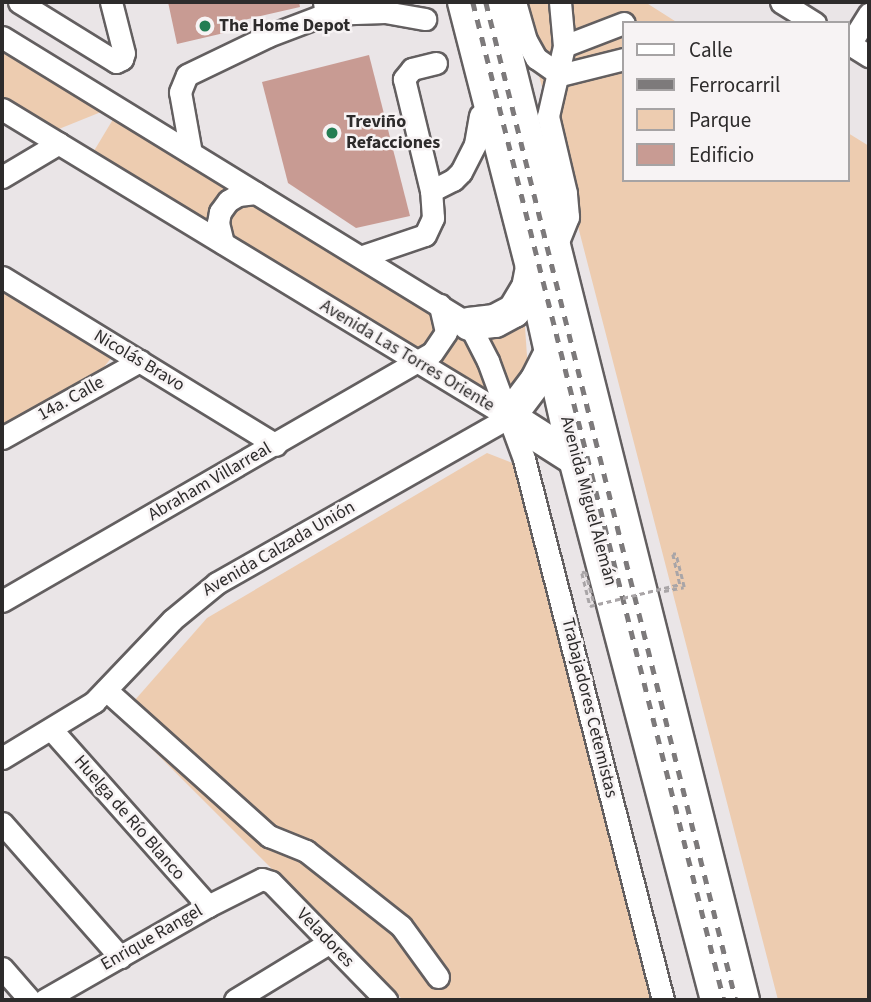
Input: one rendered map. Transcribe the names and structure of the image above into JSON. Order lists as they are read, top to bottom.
{
  "streets": {
    "highway": ["Avenida Miguel Alemán"],
    "street": [
      "Avenida Las Torres Oriente",
      "Nicolás Bravo",
      "14a. Calle",
      "Abraham Villarreal",
      "Avenida Calzada Unión",
      "Trabajadores Cetemistas",
      "Huelga de Río Blanco",
      "Enrique Rangel",
      "Veladores"
    ]
  },
  "crossings": [
    ["Avenida Las Torres Oriente", "Abraham Villarreal"],
    ["Avenida Las Torres Oriente", "Avenida Calzada Unión"],
    ["Avenida Las Torres Oriente", "Trabajadores Cetemistas"],
    ["Nicolás Bravo", "14a. Calle"],
    ["Nicolás Bravo", "Abraham Villarreal"],
    ["Avenida Calzada Unión", "Trabajadores Cetemistas"],
    ["Avenida Calzada Unión", "Huelga de Río Blanco"],
    ["Huelga de Río Blanco", "Enrique Rangel"],
    ["Enrique Rangel", "Veladores"]
  ],
  "places": ["The Home Depot", "Treviño Refacciones"],
  "legend": [
    "Calle",
    "Ferrocarril",
    "Parque",
    "Edificio"
  ]
}
